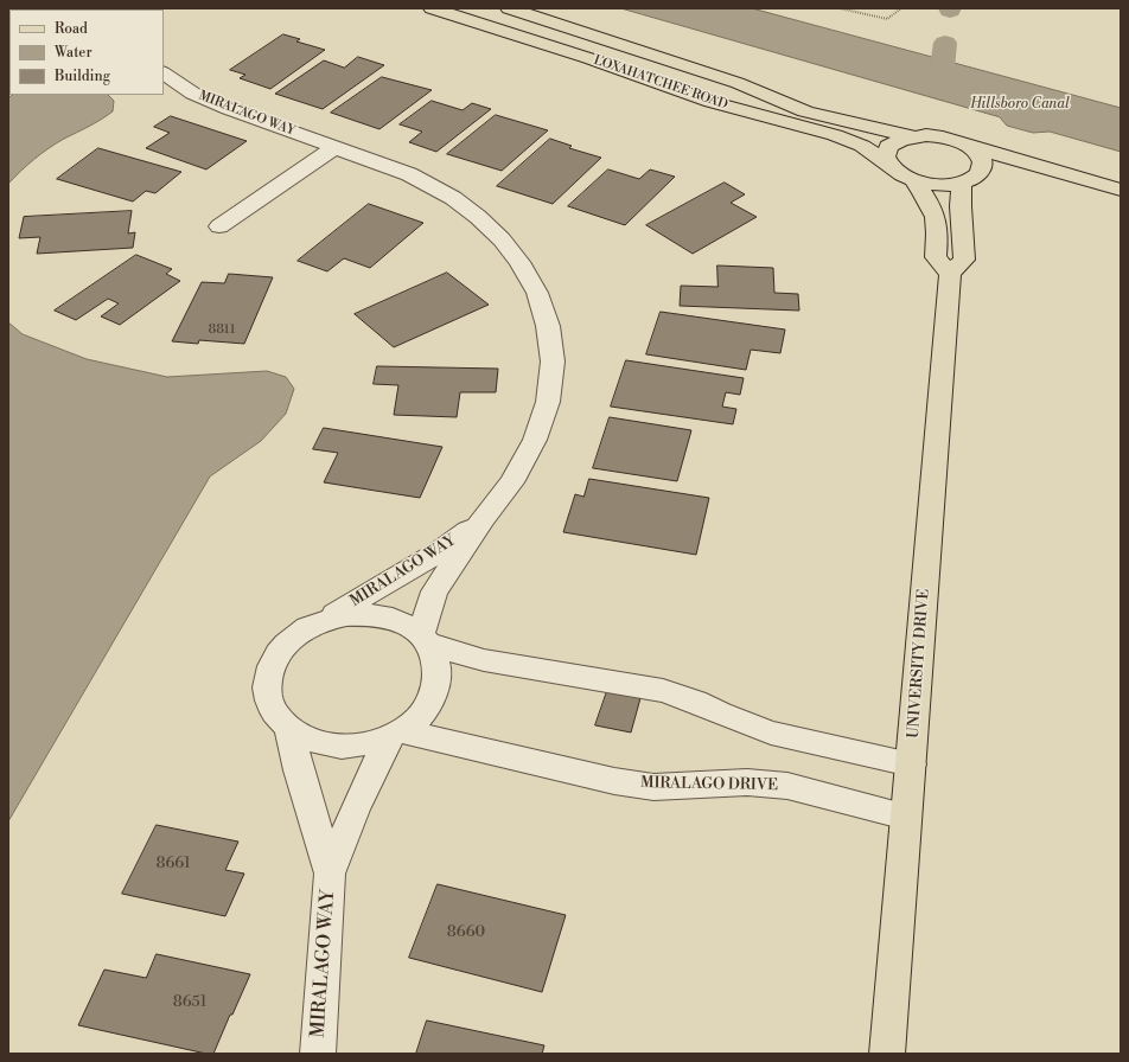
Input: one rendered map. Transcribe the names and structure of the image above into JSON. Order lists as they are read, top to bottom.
{
  "streets": {
    "main road": ["LOXAHATCHEE ROAD", "UNIVERSITY DRIVE"],
    "street": ["MIRALAGO WAY", "MIRALAGO DRIVE"]
  },
  "crossings": [
    ["MIRALAGO WAY", "MIRALAGO DRIVE"],
    ["UNIVERSITY DRIVE", "MIRALAGO DRIVE"]
  ],
  "water": ["Hillsboro Canal"],
  "house_numbers": [
    "8811",
    "8661",
    "8660",
    "8651"
  ],
  "legend": ["Road", "Water", "Building"]
}
